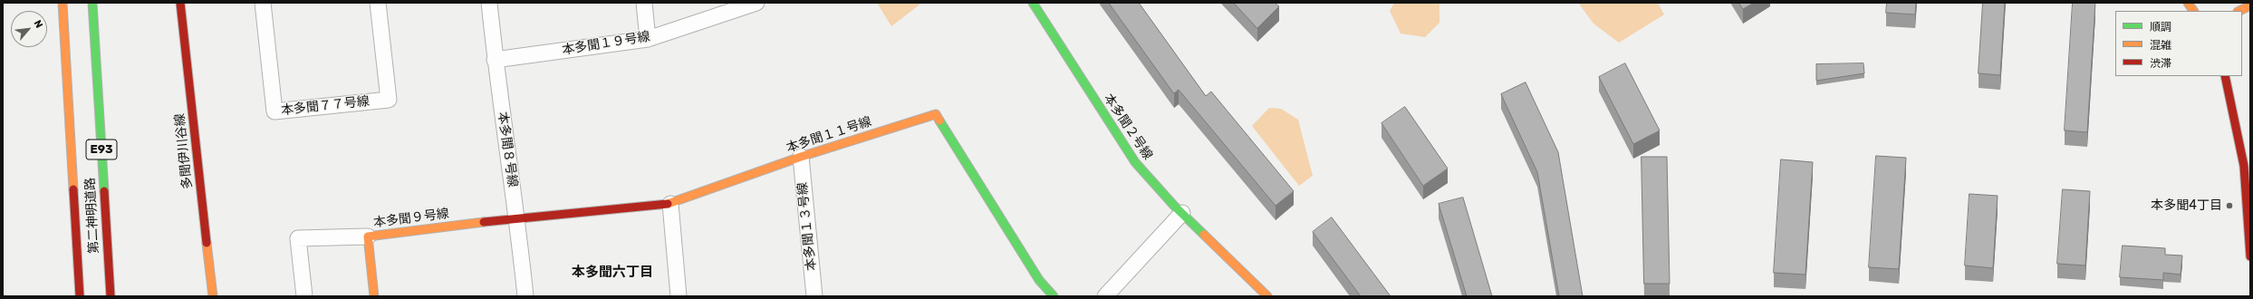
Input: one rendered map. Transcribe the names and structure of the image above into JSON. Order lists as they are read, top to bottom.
{
  "streets": {
    "main road": [
      "本多聞２号線",
      "本多聞１１号線",
      "E93",
      "多聞伊川谷線",
      "第二神明道路",
      "本多聞９号線"
    ],
    "street": [
      "本多聞１９号線",
      "本多聞７７号線",
      "本多聞８号線",
      "本多聞１３号線"
    ]
  },
  "crossings": [
    ["本多聞１９号線", "本多聞８号線"],
    ["本多聞１１号線", "本多聞８号線"],
    ["本多聞１１号線", "本多聞９号線"],
    ["本多聞１１号線", "本多聞１３号線"],
    ["本多聞８号線", "本多聞９号線"]
  ],
  "districts": ["本多聞六丁目"],
  "places": ["本多聞4丁目"],
  "legend": ["順調", "混雑", "渋滞"],
  "north": "top right"
}
